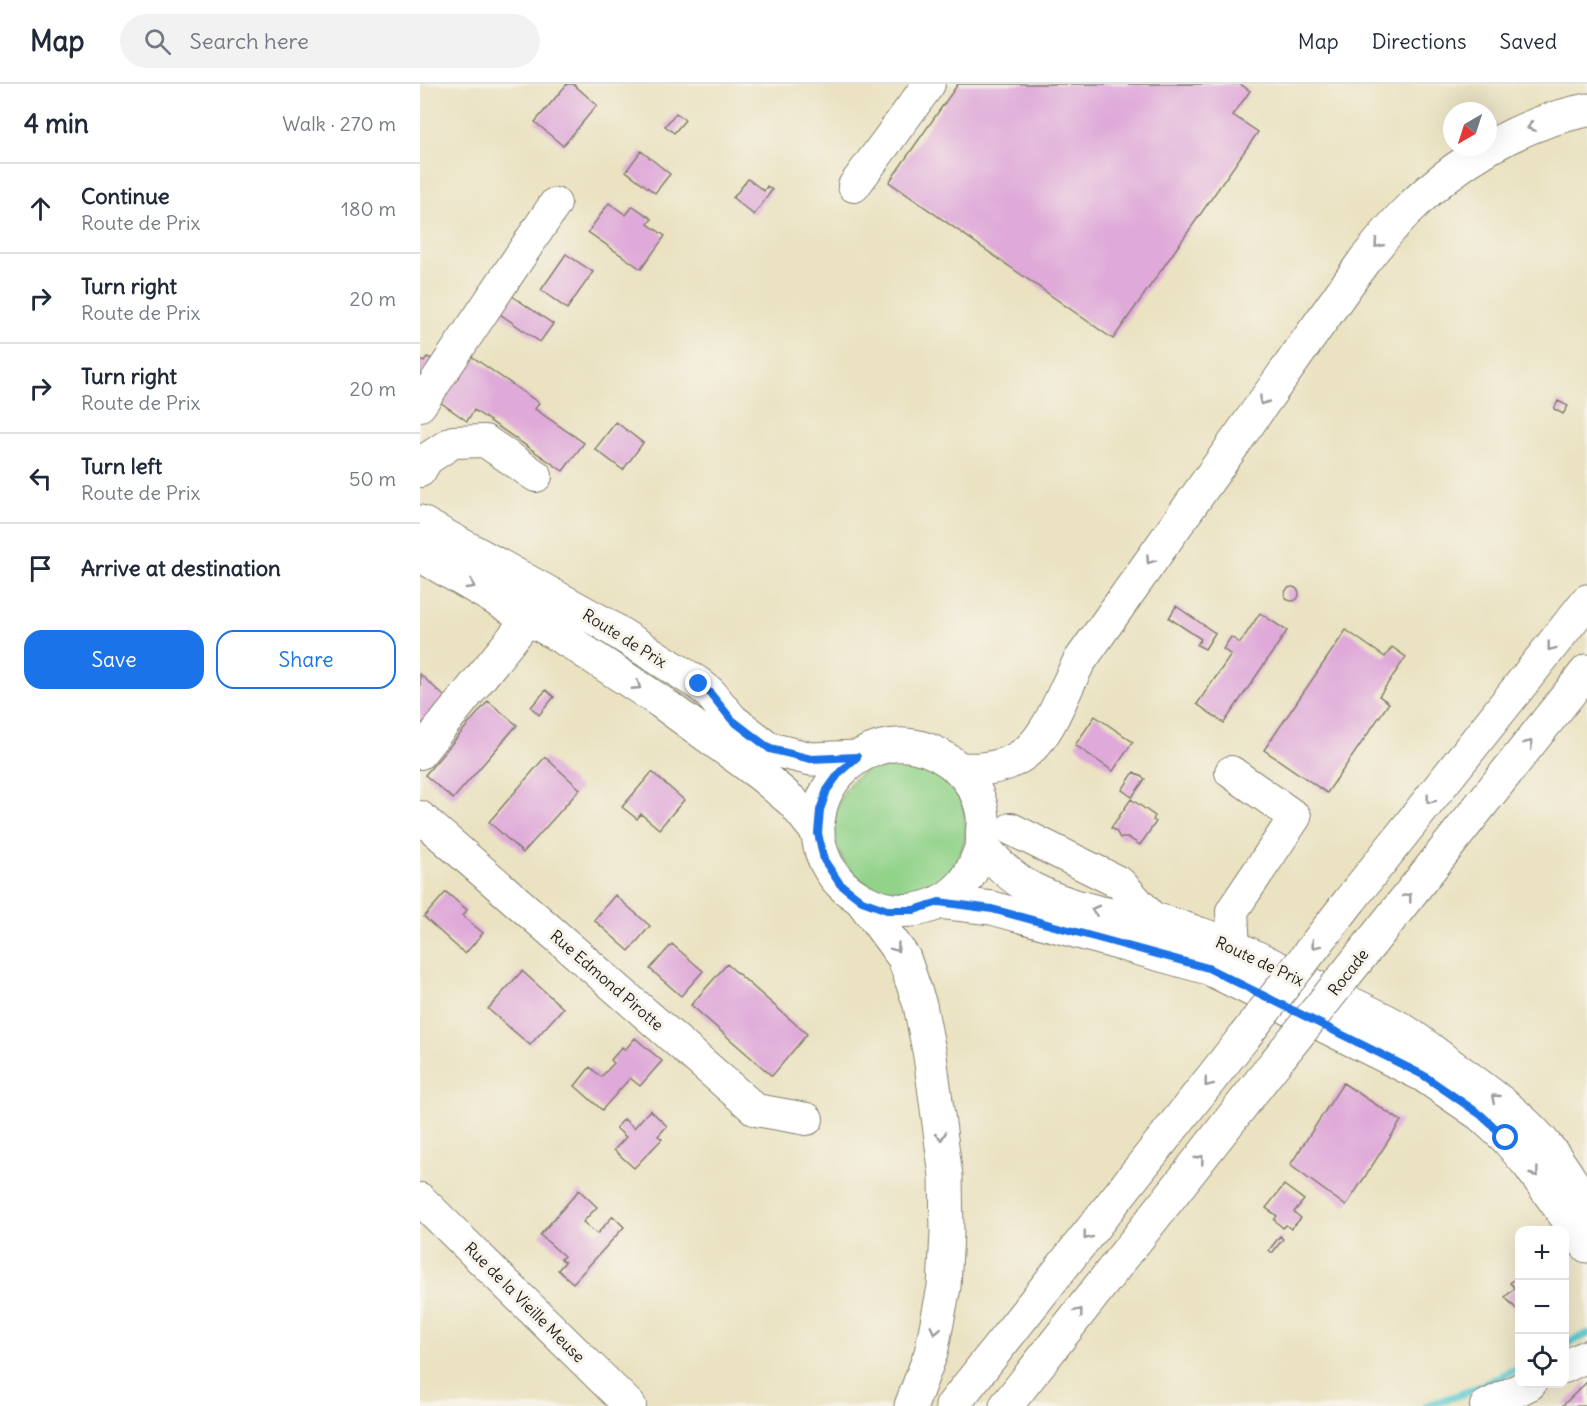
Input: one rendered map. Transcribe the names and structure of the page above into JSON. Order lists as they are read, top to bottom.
{
  "streets": {
    "main road": ["Route de Prix", "Rocade"],
    "street": ["Rue Edmond Pirotte", "Rue de la Vieille Meuse"]
  },
  "north": "bottom left",
  "page": {
    "header": "Map",
    "search": "Search here",
    "nav": ["Map", "Directions", "Saved"],
    "heading": ["4 min", "Walk · 270 m"],
    "list": [
      ["Continue", "Route de Prix", "180 m"],
      ["Turn right", "Route de Prix", "20 m"],
      ["Turn right", "Route de Prix", "20 m"],
      ["Turn left", "Route de Prix", "50 m"],
      "Arrive at destination"
    ],
    "buttons": ["Save", "Share"],
    "map_buttons": ["+", "−"]
  }
}
